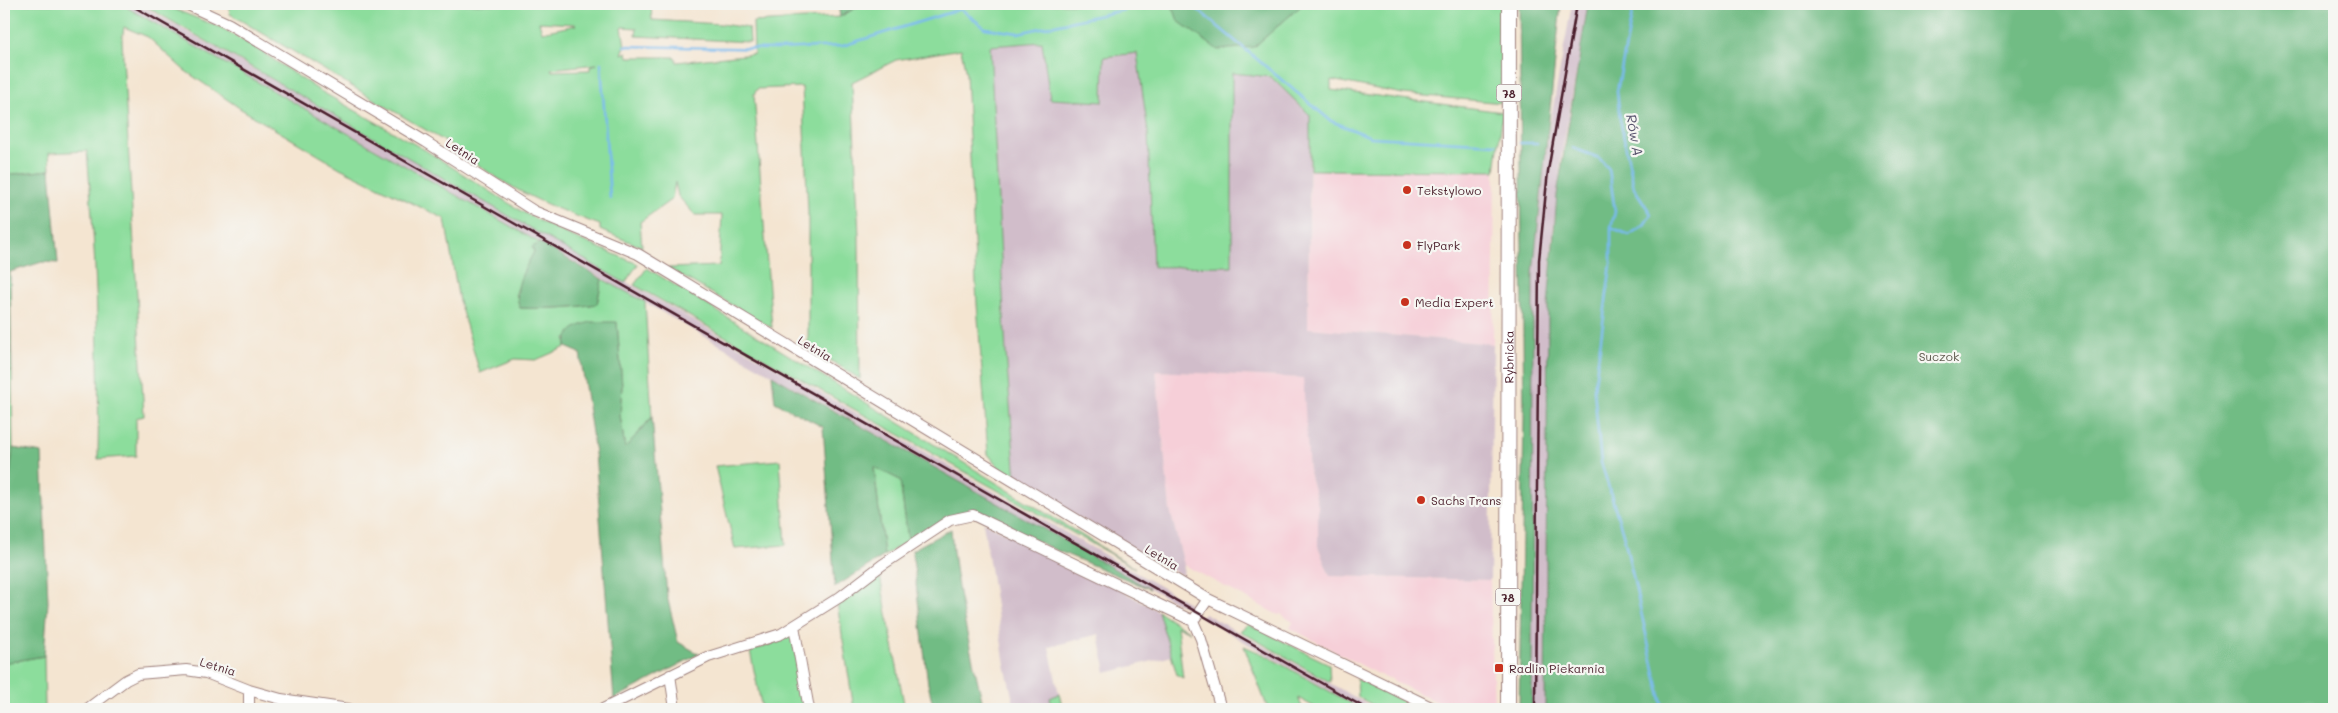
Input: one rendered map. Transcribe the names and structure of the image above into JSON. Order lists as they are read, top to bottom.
{
  "streets": {
    "main road": ["78", "Rybnicka"],
    "street": ["Letnia"]
  },
  "water": ["Rów A"],
  "parks": ["Suczok"],
  "places": {
    "other": [
      "Tekstylowo",
      "FlyPark",
      "Media Expert",
      "Sachs Trans"
    ],
    "transit": ["Radlin Piekarnia"]
  }
}
